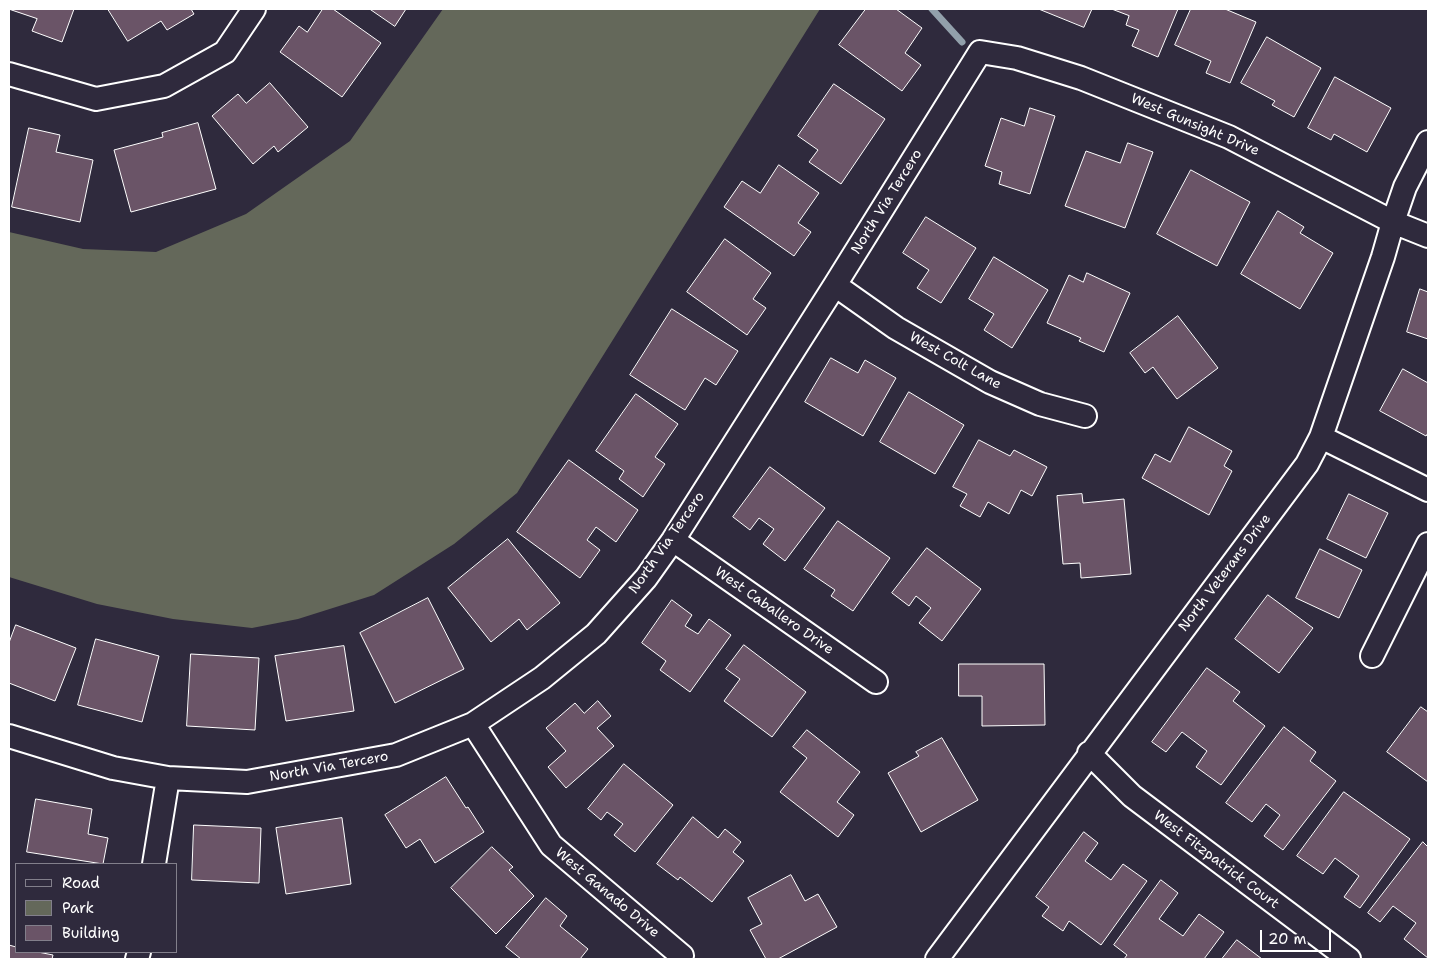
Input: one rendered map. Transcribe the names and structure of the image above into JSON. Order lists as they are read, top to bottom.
{
  "streets": {
    "street": [
      "West Gunsight Drive",
      "North Via Tercero",
      "West Colt Lane",
      "North Veterans Drive",
      "West Caballero Drive",
      "West Fitzpatrick Court",
      "West Ganado Drive"
    ]
  },
  "crossings": [
    ["West Gunsight Drive", "North Via Tercero"],
    ["West Gunsight Drive", "North Veterans Drive"],
    ["North Via Tercero", "West Colt Lane"],
    ["North Via Tercero", "West Caballero Drive"],
    ["North Via Tercero", "West Ganado Drive"],
    ["North Veterans Drive", "West Fitzpatrick Court"]
  ],
  "legend": ["Road", "Park", "Building"],
  "scale_bar": "20 m"
}
